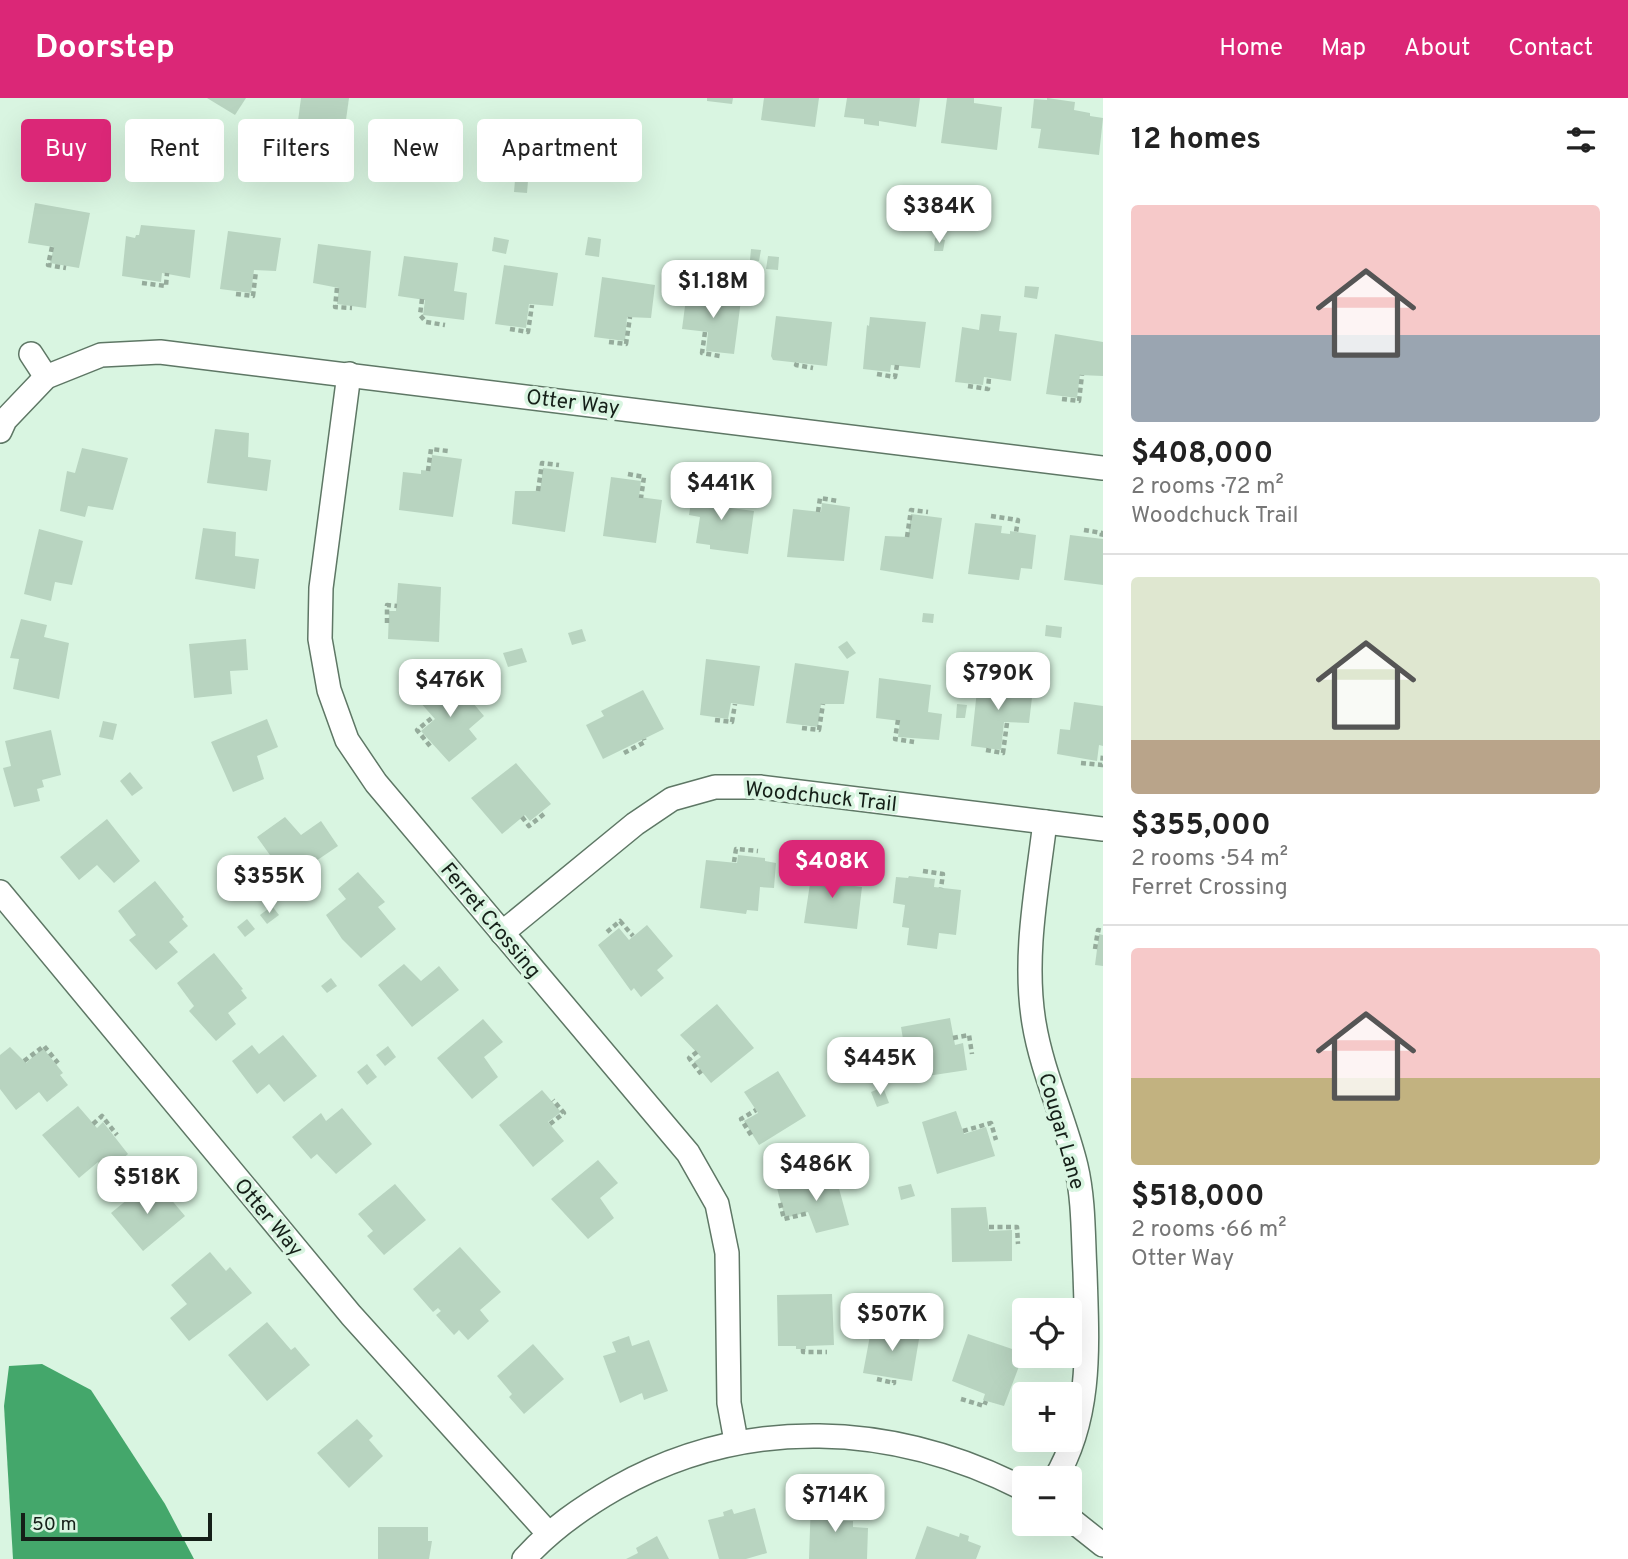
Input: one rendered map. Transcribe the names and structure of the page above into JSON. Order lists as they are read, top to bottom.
{
  "streets": {
    "street": [
      "Otter Way",
      "Woodchuck Trail",
      "Ferret Crossing",
      "Cougar Lane"
    ]
  },
  "crossings": [
    ["Otter Way", "Ferret Crossing"],
    ["Woodchuck Trail", "Ferret Crossing"],
    ["Woodchuck Trail", "Cougar Lane"]
  ],
  "scale_bar": "50 m",
  "page": {
    "header": "Doorstep",
    "nav": [
      "Home",
      "Map",
      "About",
      "Contact"
    ],
    "heading": "12 homes",
    "chip": [
      "Buy",
      "Rent",
      "Filters",
      "New",
      "Apartment"
    ],
    "list": [
      {
        "name": "$408,000",
        "note": "2 rooms · 72 m² · Woodchuck Trail"
      },
      {
        "name": "$355,000",
        "note": "2 rooms · 54 m² · Ferret Crossing"
      },
      {
        "name": "$518,000",
        "note": "2 rooms · 66 m² · Otter Way"
      }
    ],
    "price": [
      "$384K",
      "$1.18M",
      "$441K",
      "$790K",
      "$476K",
      "$408K",
      "$355K",
      "$445K",
      "$486K",
      "$518K",
      "$507K",
      "$714K"
    ],
    "map_buttons": ["+", "−"],
    "scale": "50 m"
  }
}
